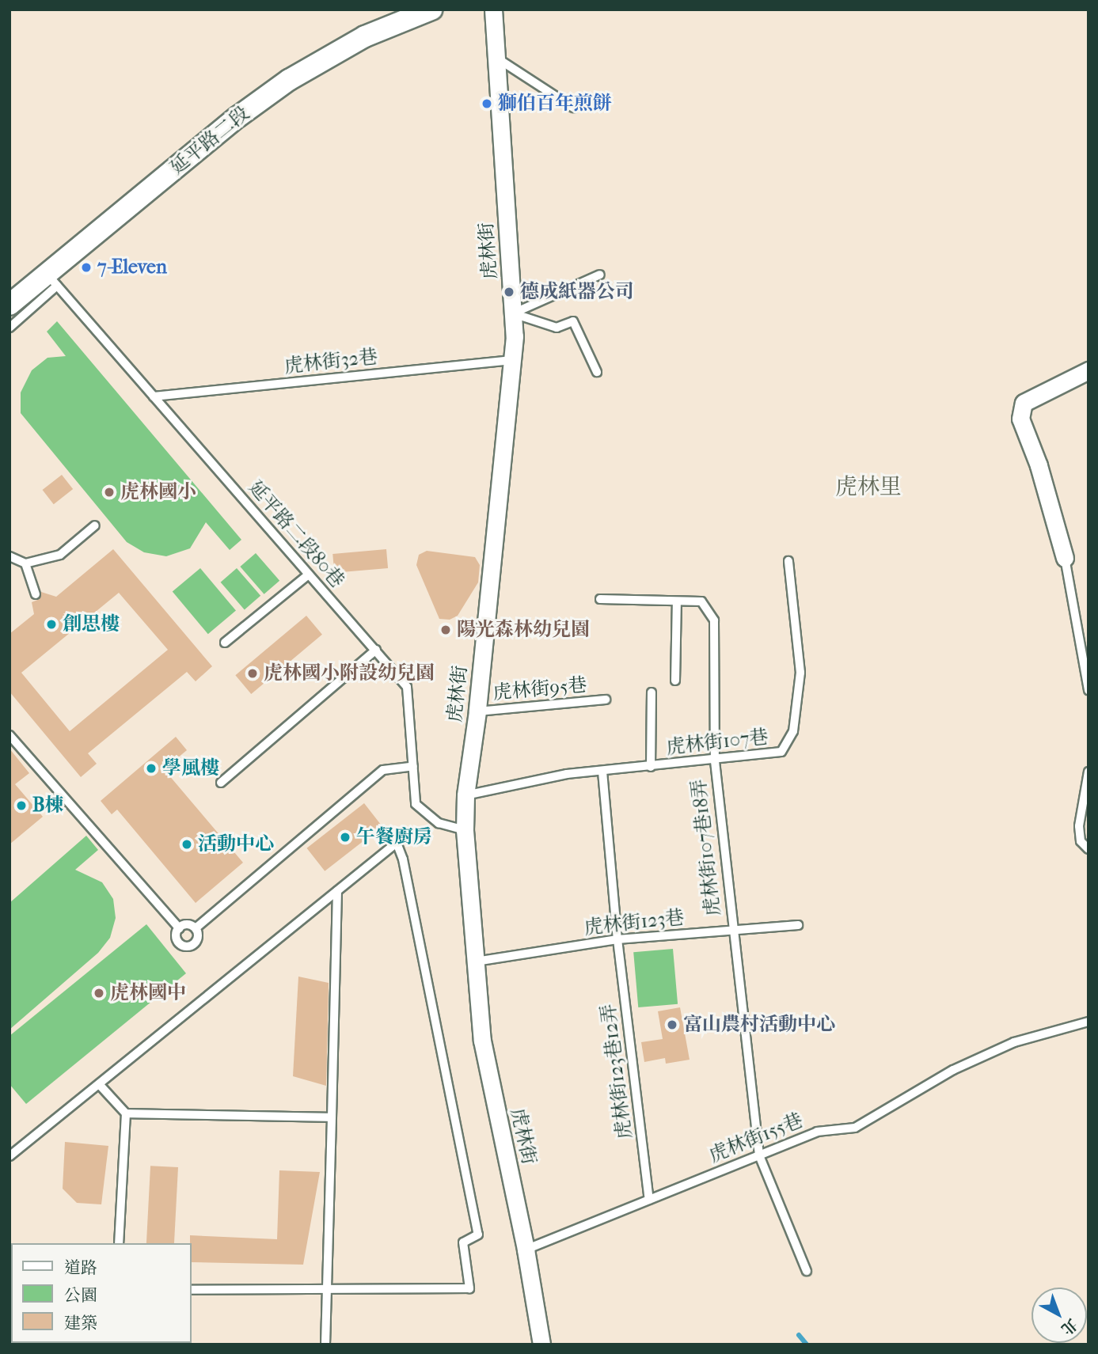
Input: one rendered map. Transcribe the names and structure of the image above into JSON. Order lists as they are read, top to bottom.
{
  "streets": {
    "street": ["延平路二段", "虎林街"],
    "lane": [
      "虎林街32巷",
      "延平路二段80巷",
      "虎林街95巷",
      "虎林街107巷",
      "虎林街107巷18弄",
      "虎林街123巷",
      "虎林街123巷12弄",
      "虎林街155巷"
    ]
  },
  "crossings": [
    ["延平路二段", "延平路二段80巷"],
    ["虎林街", "虎林街32巷"],
    ["虎林街", "延平路二段80巷"],
    ["虎林街", "虎林街95巷"],
    ["虎林街", "虎林街107巷"],
    ["虎林街", "虎林街123巷"],
    ["虎林街", "虎林街155巷"],
    ["虎林街32巷", "延平路二段80巷"],
    ["虎林街107巷", "虎林街107巷18弄"],
    ["虎林街107巷", "虎林街123巷12弄"],
    ["虎林街107巷18弄", "虎林街123巷"],
    ["虎林街107巷18弄", "虎林街155巷"],
    ["虎林街123巷", "虎林街123巷12弄"],
    ["虎林街123巷12弄", "虎林街155巷"]
  ],
  "districts": ["虎林里"],
  "places": [
    "獅伯百年煎餅",
    "7-Eleven",
    "德成紙器公司",
    "虎林國小",
    "創思樓",
    "陽光森林幼兒園",
    "虎林國小附設幼兒園",
    "學風樓",
    "B棟",
    "午餐廚房",
    "活動中心",
    "虎林國中",
    "富山農村活動中心"
  ],
  "legend": ["道路", "公園", "建築"],
  "north": "bottom right"
}
